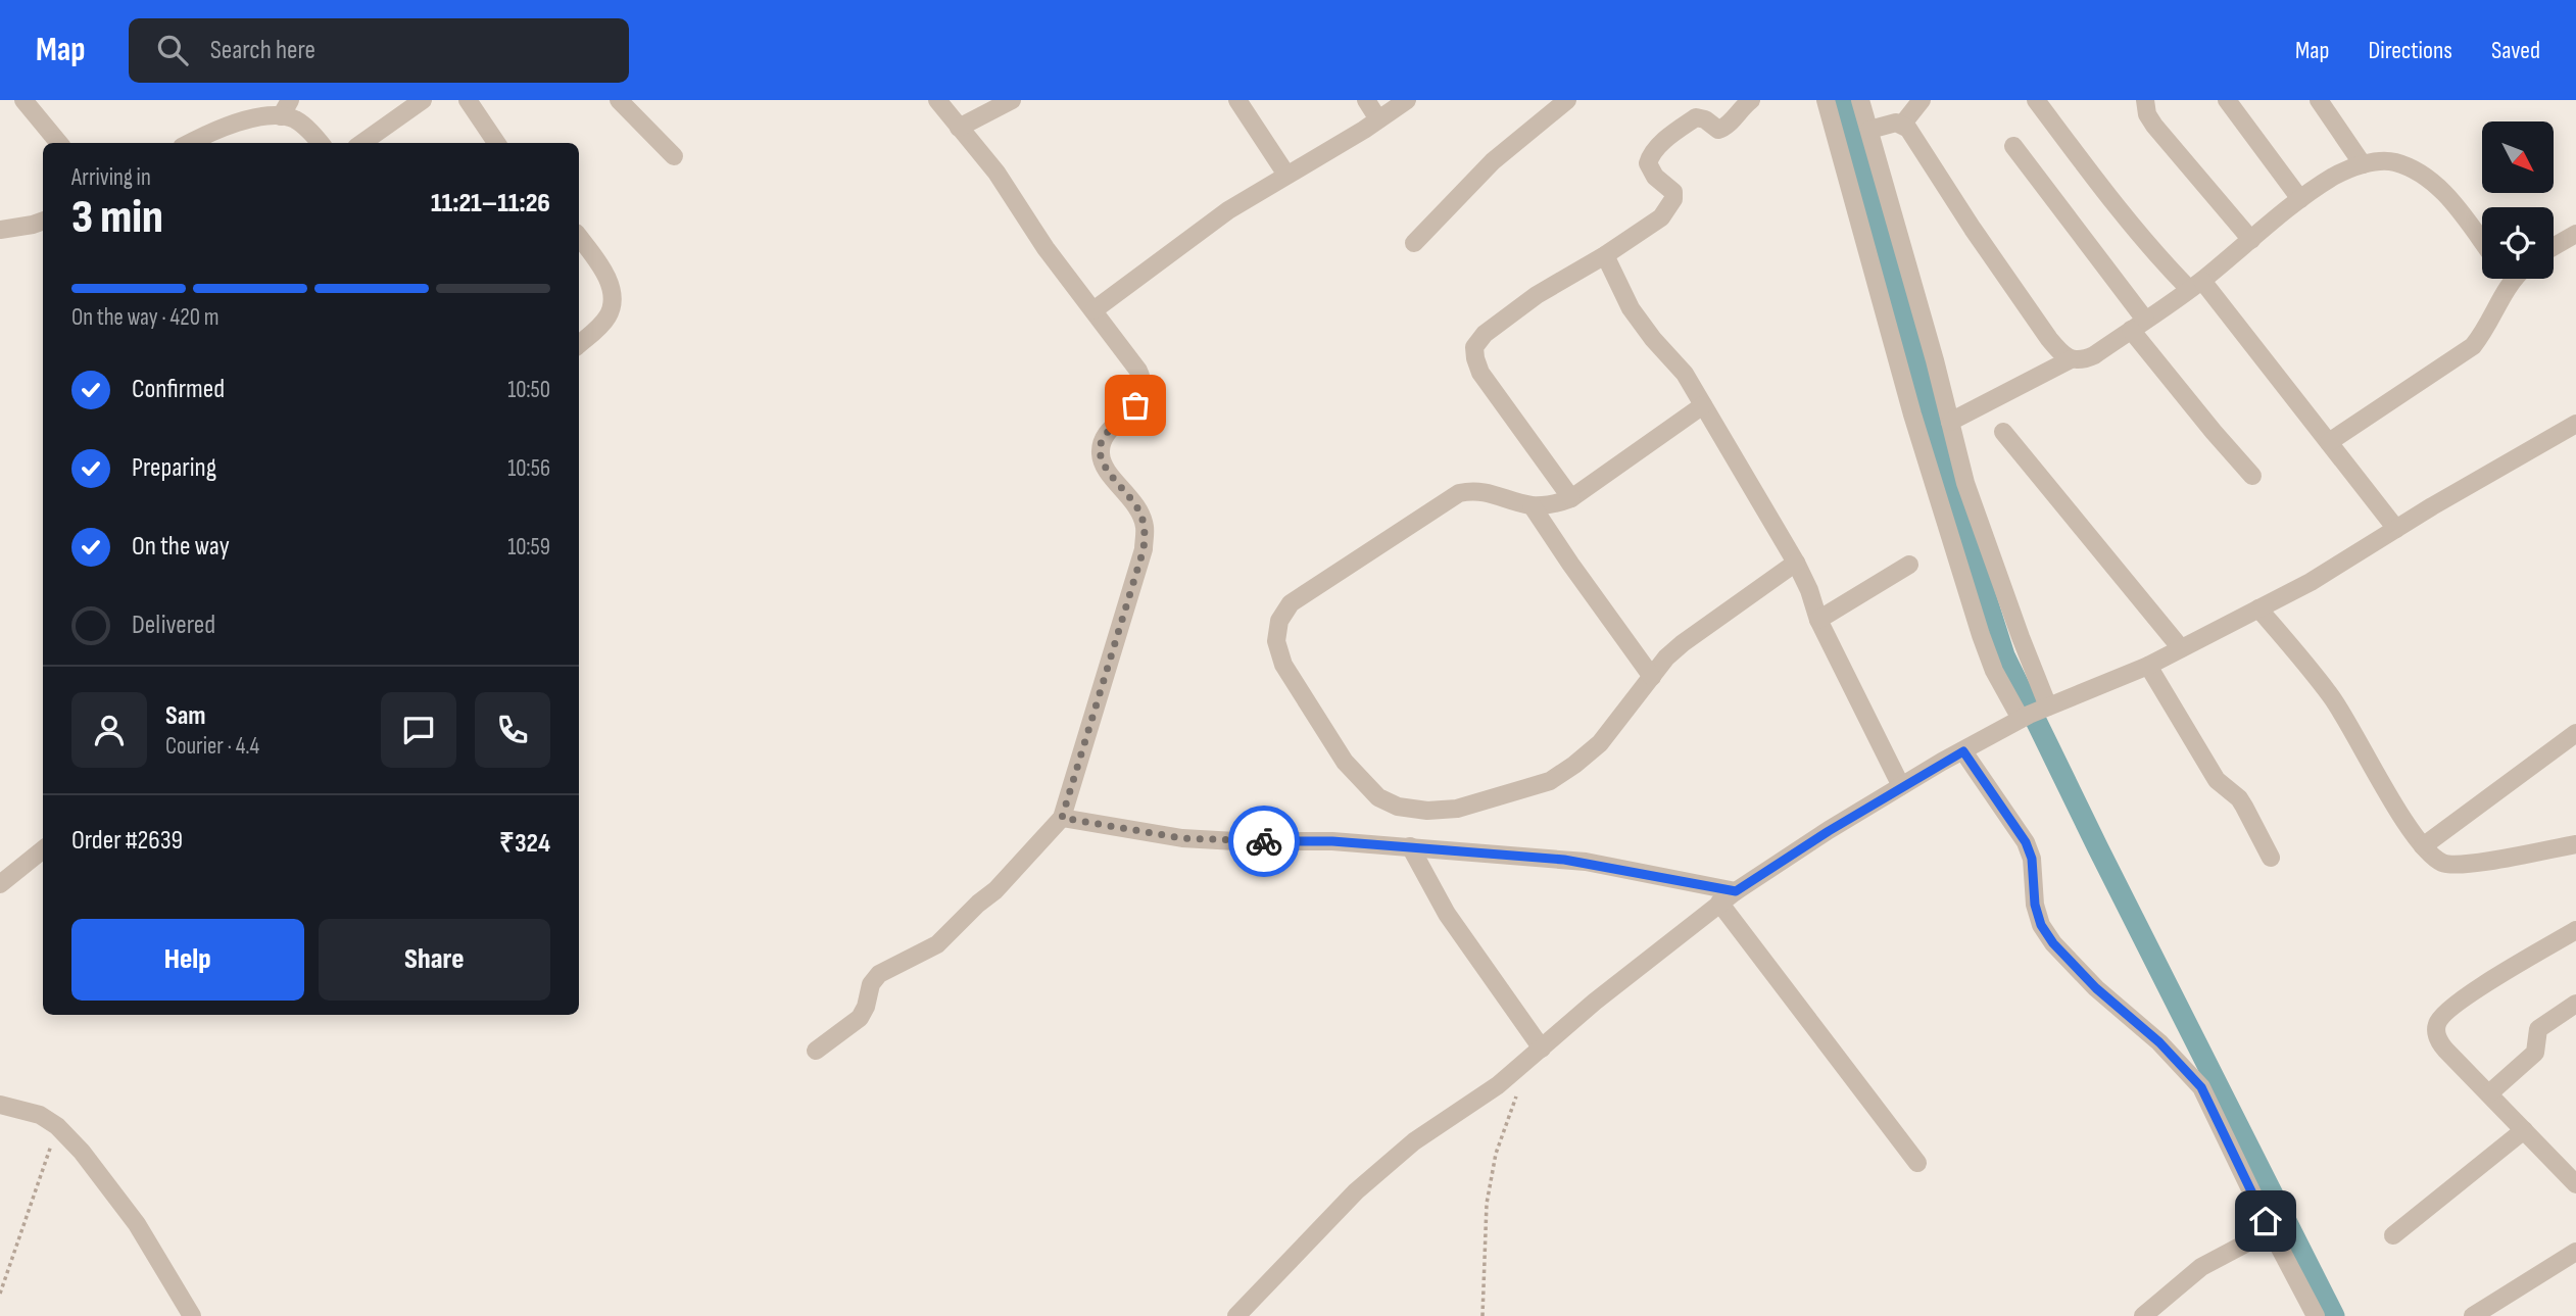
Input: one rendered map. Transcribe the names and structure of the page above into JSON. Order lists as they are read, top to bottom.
{
  "north": "bottom right",
  "page": {
    "header": "Map",
    "search": "Search here",
    "nav": ["Map", "Directions", "Saved"],
    "heading": ["3 min", "Arriving in", "11:21–11:26"],
    "panel": [
      "Sam",
      "Courier · 4.4",
      "Order #2639",
      "₹324"
    ],
    "bar": "On the way · 420 m",
    "list": [
      ["Confirmed", "10:50"],
      ["Preparing", "10:56"],
      ["On the way", "10:59"],
      "Delivered"
    ],
    "buttons": ["Help", "Share"]
  }
}
